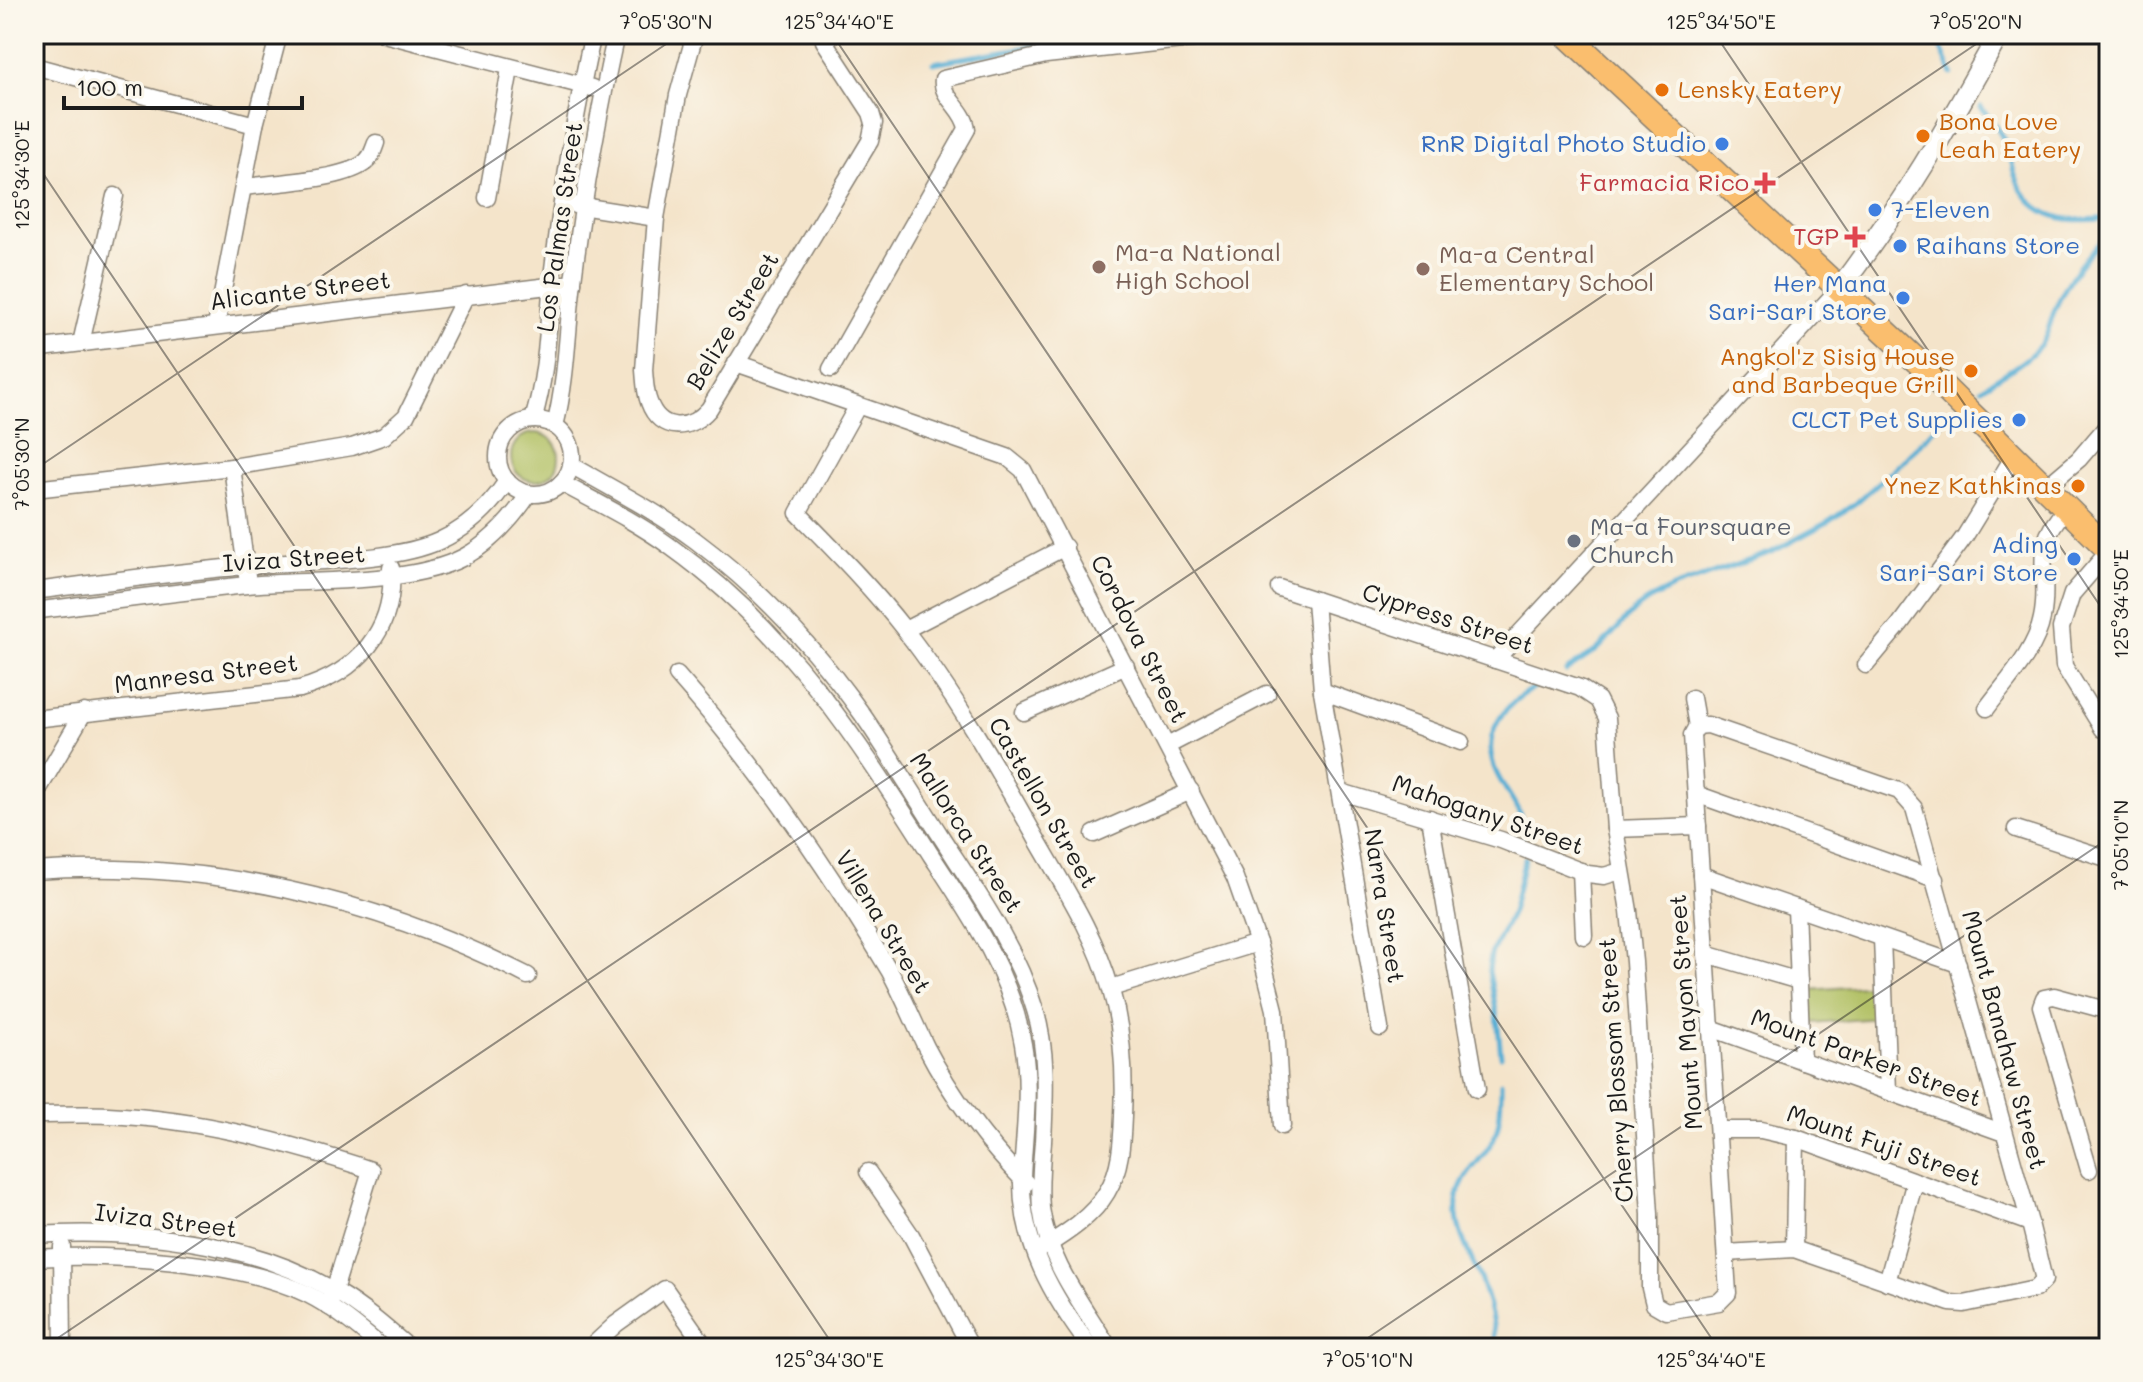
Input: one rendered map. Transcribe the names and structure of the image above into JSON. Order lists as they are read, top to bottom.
{
  "streets": {
    "street": [
      "Los Palmas Street",
      "Alicante Street",
      "Belize Street",
      "Iviza Street",
      "Cypress Street",
      "Cordova Street",
      "Manresa Street",
      "Castellon Street",
      "Mahogany Street",
      "Mallorca Street",
      "Narra Street",
      "Villena Street",
      "Mount Mayon Street",
      "Mount Banahaw Street",
      "Mount Parker Street",
      "Cherry Blossom Street",
      "Mount Fuji Street"
    ]
  },
  "crossings": [
    ["Los Palmas Street", "Alicante Street"],
    ["Los Palmas Street", "Iviza Street"],
    ["Los Palmas Street", "Mallorca Street"],
    ["Belize Street", "Cordova Street"],
    ["Iviza Street", "Manresa Street"],
    ["Iviza Street", "Mallorca Street"],
    ["Cypress Street", "Narra Street"],
    ["Cypress Street", "Cherry Blossom Street"],
    ["Cordova Street", "Castellon Street"],
    ["Castellon Street", "Mallorca Street"],
    ["Mahogany Street", "Narra Street"],
    ["Mahogany Street", "Cherry Blossom Street"],
    ["Mallorca Street", "Villena Street"],
    ["Mount Mayon Street", "Mount Banahaw Street"],
    ["Mount Mayon Street", "Mount Parker Street"],
    ["Mount Mayon Street", "Cherry Blossom Street"],
    ["Mount Mayon Street", "Mount Fuji Street"],
    ["Mount Banahaw Street", "Mount Parker Street"],
    ["Mount Banahaw Street", "Mount Fuji Street"]
  ],
  "places": {
    "other": [
      "Lensky Eatery",
      "Bona Love Leah Eatery",
      "RnR Digital Photo Studio",
      "7-Eleven",
      "Raihans Store",
      "Ma-a National High School",
      "Ma-a Central Elementary School",
      "Her Mana Sari-Sari Store",
      "Angkol'z Sisig House and Barbeque Grill",
      "CLCT Pet Supplies",
      "Ynez Kathkinas",
      "Ma-a Foursquare Church",
      "Ading Sari-Sari Store"
    ],
    "health": ["Farmacia Rico", "TGP"]
  },
  "scale_bar": "100 m",
  "coordinates": [
    "7°05'30\"N",
    "125°34'40\"E",
    "125°34'50\"E",
    "7°05'20\"N",
    "125°34'30\"E",
    "7°05'10\"N"
  ]
}
